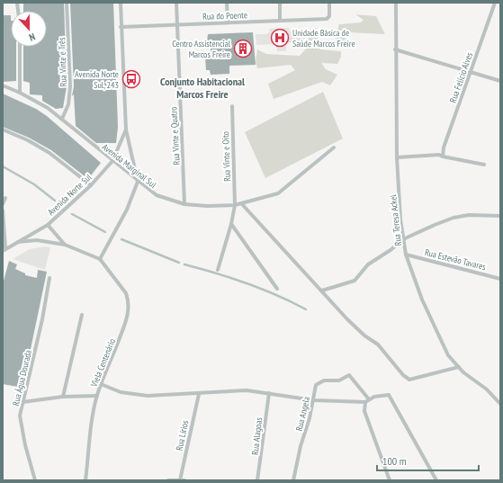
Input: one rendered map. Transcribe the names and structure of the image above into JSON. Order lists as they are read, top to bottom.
{
  "streets": {
    "street": [
      "Rua do Poente",
      "Rua Vinte e Três",
      "Rua Felício Alves",
      "Rua Vinte e Quatro",
      "Rua Vinte e Oito",
      "Avenida Marginal Sul",
      "Avenida Norte Sul",
      "Rua Teresa Ackel",
      "Rua Estevão Tavares",
      "Viela Centenário",
      "Rua Água Dourada",
      "Rua Angela",
      "Rua Lírios",
      "Rua Alagoas"
    ]
  },
  "crossings": [
    ["Rua do Poente", "Rua Vinte e Quatro"],
    ["Rua do Poente", "Avenida Norte Sul"],
    ["Rua Vinte e Três", "Avenida Marginal Sul"],
    ["Rua Vinte e Quatro", "Avenida Marginal Sul"],
    ["Rua Vinte e Oito", "Avenida Marginal Sul"],
    ["Avenida Marginal Sul", "Avenida Norte Sul"],
    ["Rua Teresa Ackel", "Rua Estevão Tavares"]
  ],
  "districts": ["Conjunto Habitacional Marcos Freire"],
  "places": {
    "hospital": ["Unidade Básica de Saúde Marcos Freire"],
    "building": ["Centro Assistencial Marcos Freire"],
    "bus stop": ["Avenida Norte Sul, 243"]
  },
  "scale_bar": "100 m",
  "north": "bottom"
}
